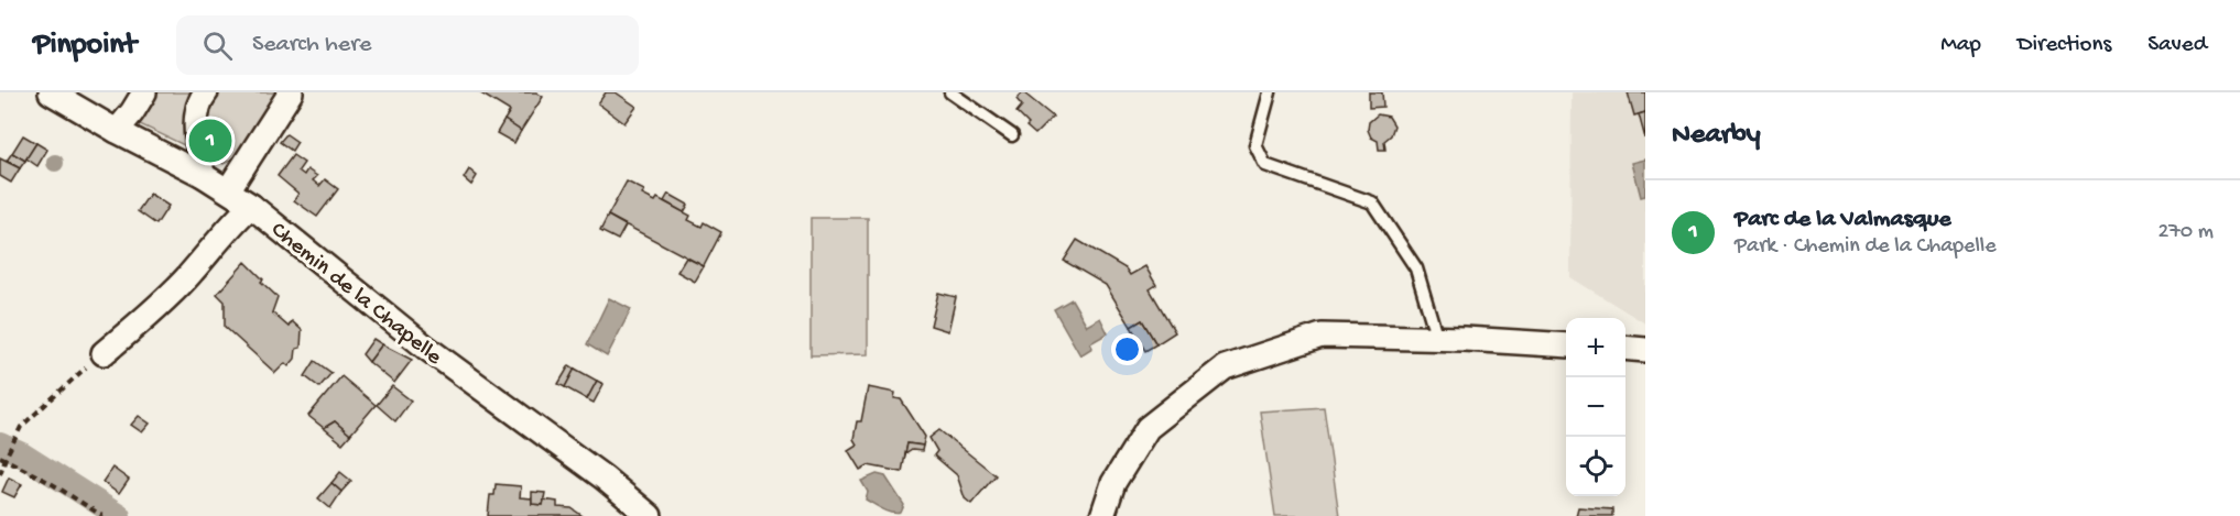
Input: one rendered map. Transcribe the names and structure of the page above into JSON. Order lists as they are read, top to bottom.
{
  "streets": {
    "street": ["Chemin de la Chapelle"]
  },
  "page": {
    "header": "Pinpoint",
    "search": "Search here",
    "nav": ["Map", "Directions", "Saved"],
    "heading": "Nearby",
    "pins": "1",
    "list": [
      {
        "mark": "1",
        "name": "Parc de la Valmasque",
        "note": "Park · Chemin de la Chapelle",
        "value": "270 m"
      }
    ],
    "map_buttons": ["+", "−"]
  }
}
